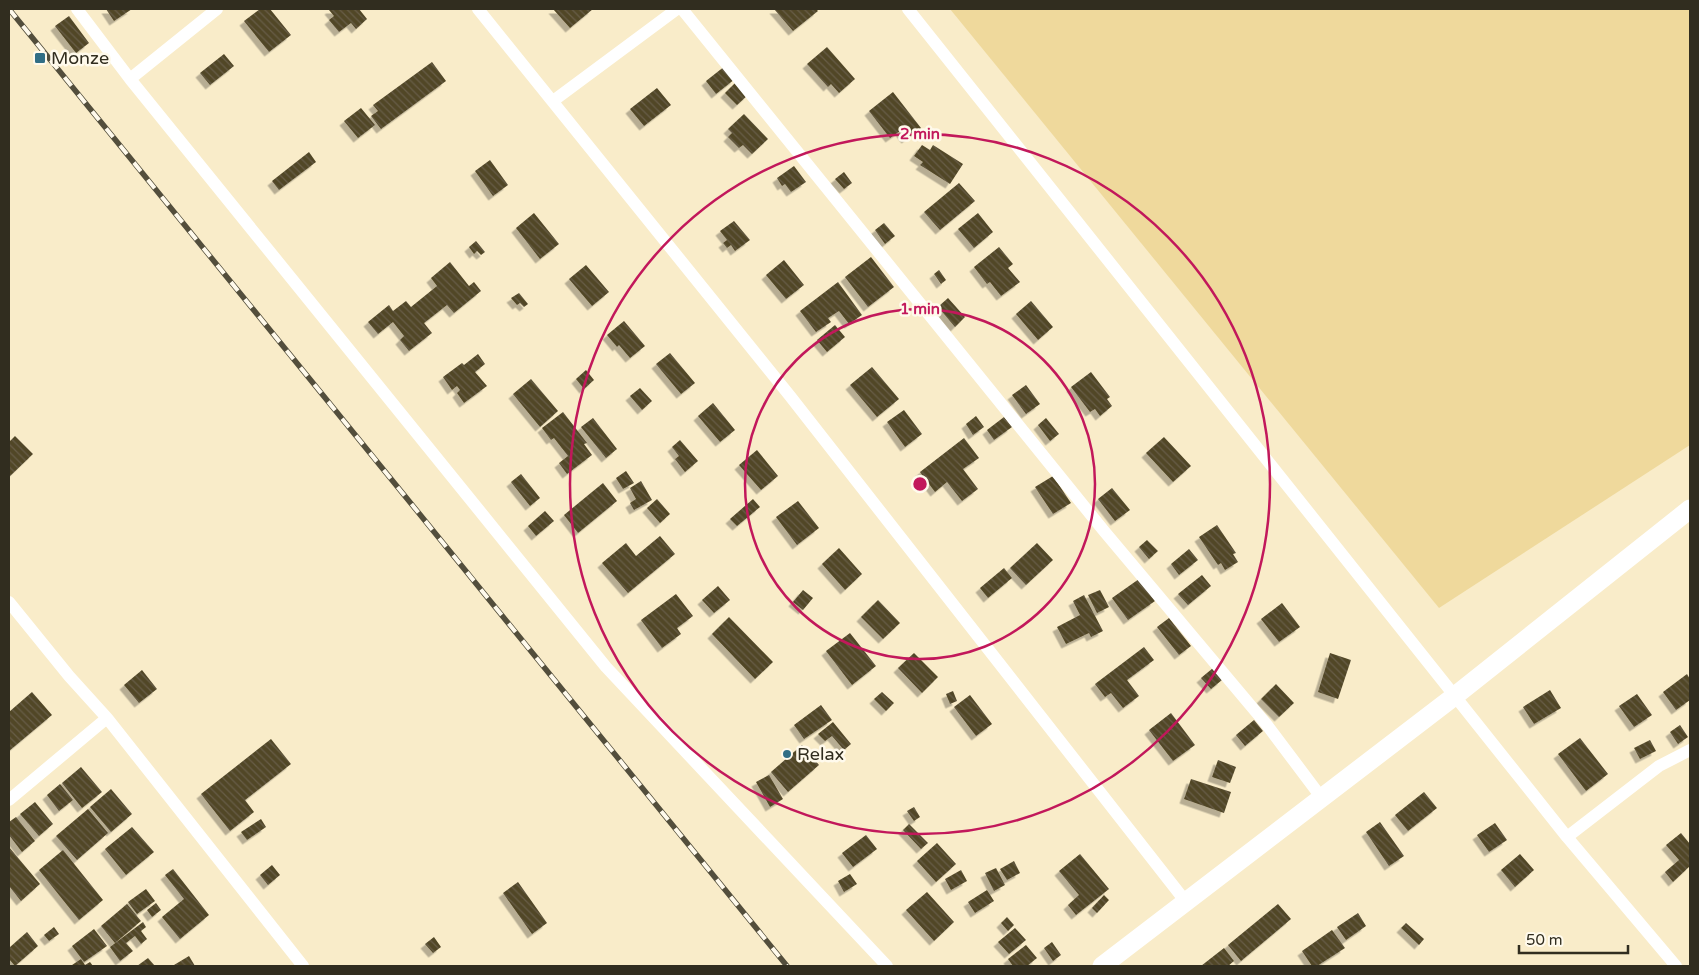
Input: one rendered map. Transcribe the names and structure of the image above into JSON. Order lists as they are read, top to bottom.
{
  "places": {
    "transit": ["Monze"],
    "other": ["Relax"]
  },
  "scale_bar": "50 m",
  "rings": ["2 min", "1 min"]
}
